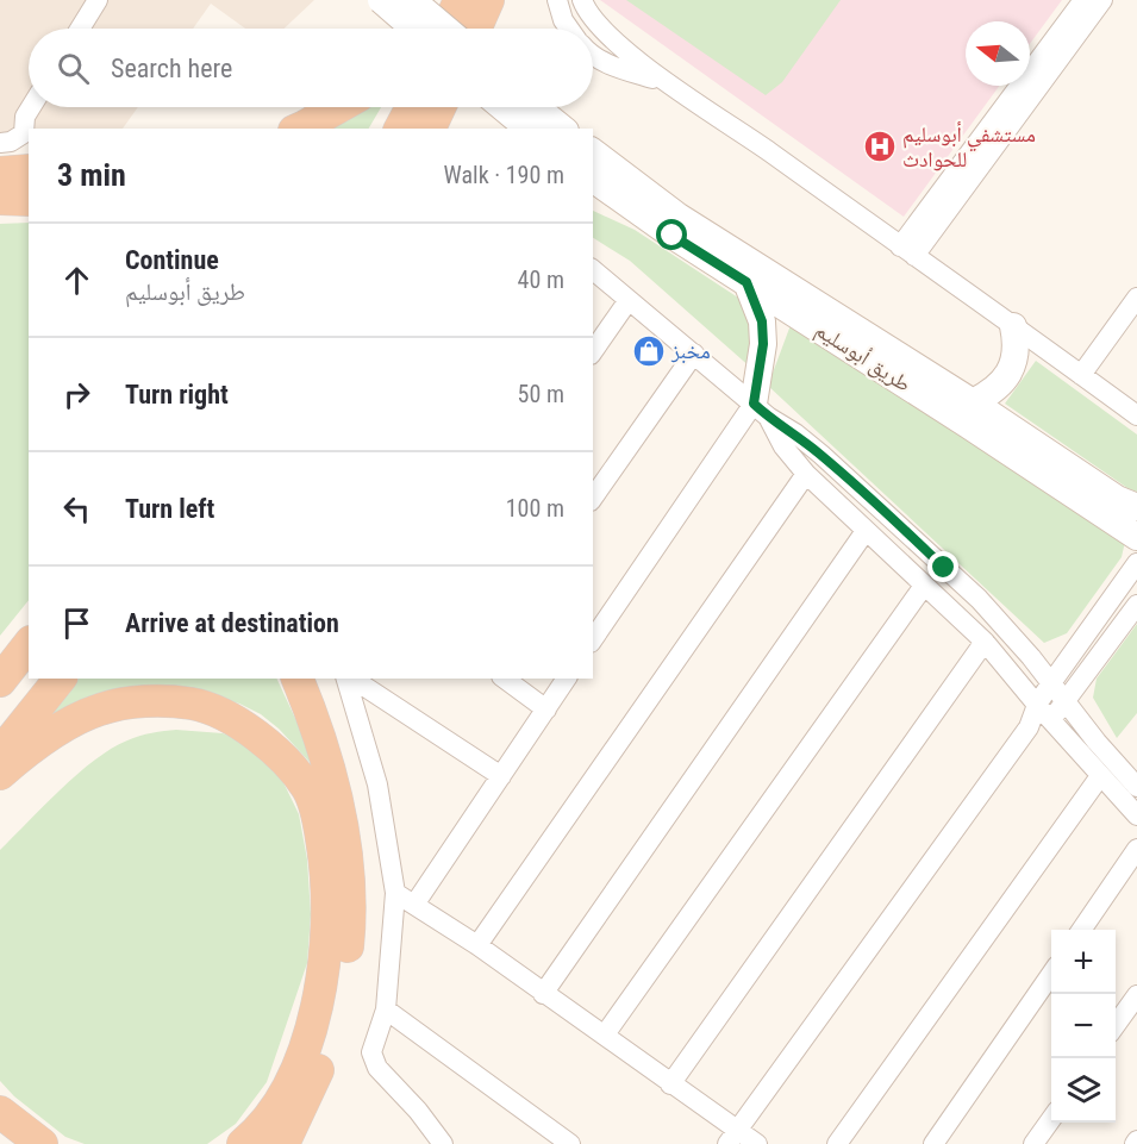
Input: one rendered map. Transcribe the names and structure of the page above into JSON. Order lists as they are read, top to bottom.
{
  "streets": {
    "main road": ["طريق أبوسليم"]
  },
  "places": {
    "hospital": ["مستشفي أبوسليم للحوادث"],
    "shop": ["مخبز"]
  },
  "north": "left",
  "page": {
    "search": "Search here",
    "heading": ["3 min", "Walk · 190 m"],
    "list": [
      ["Continue", "طريق أبوسليم", "40 m"],
      ["Turn right", "50 m"],
      ["Turn left", "100 m"],
      "Arrive at destination"
    ],
    "map_buttons": ["+", "−"]
  }
}
